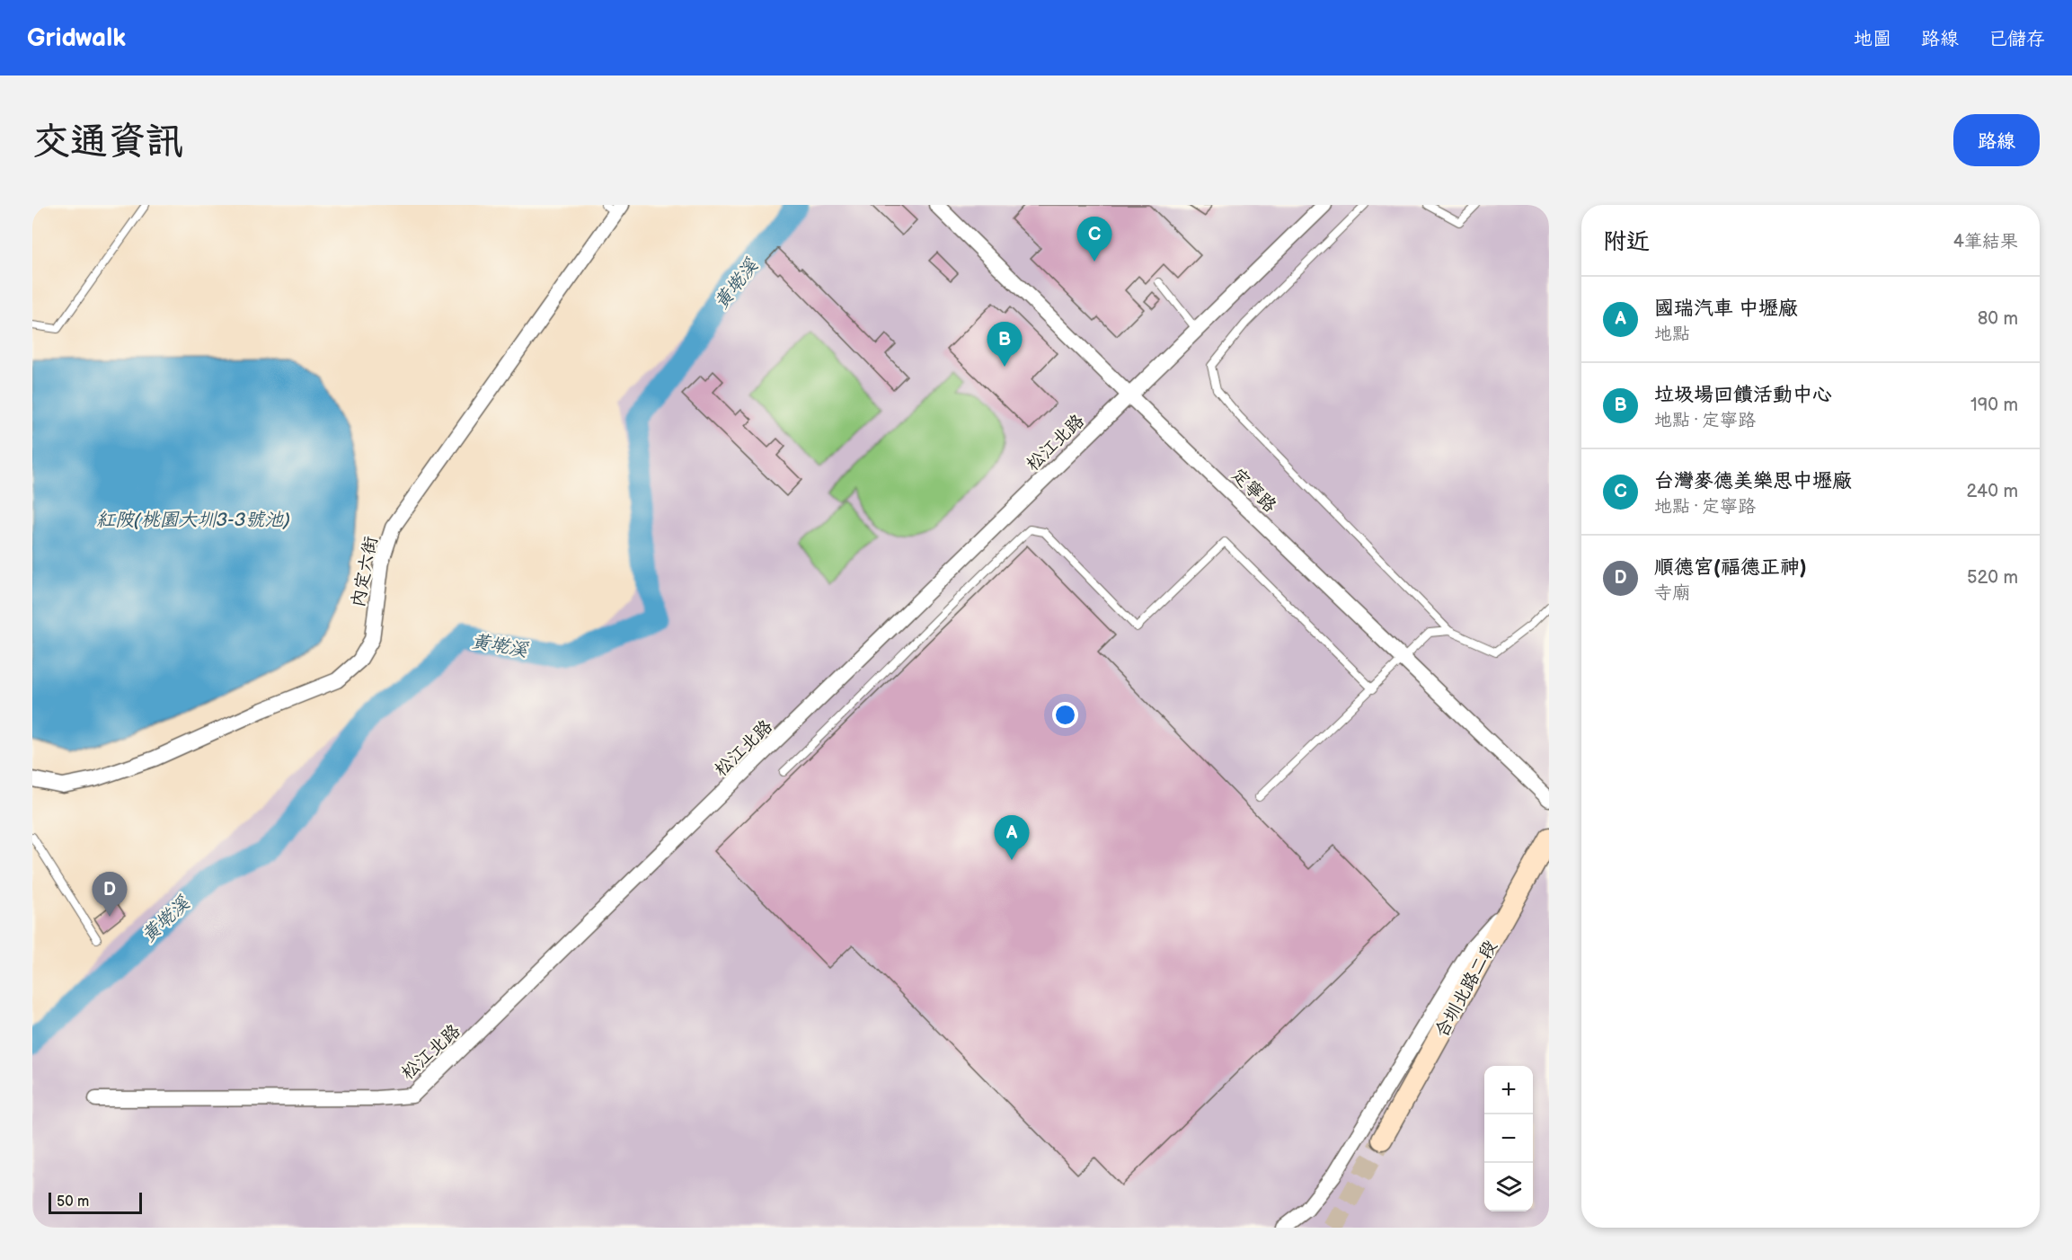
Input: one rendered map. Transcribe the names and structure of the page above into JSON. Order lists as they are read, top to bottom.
{
  "streets": {
    "street": [
      "松江北路",
      "定寧路",
      "內定六街",
      "合圳北路二段"
    ]
  },
  "crossings": [
    ["松江北路", "定寧路"]
  ],
  "water": ["黃墘溪", "紅陂(桃園大圳3-3號池)"],
  "scale_bar": "50 m",
  "page": {
    "header": "Gridwalk",
    "nav": ["地圖", "路線", "已儲存"],
    "buttons": "路線",
    "title": "交通資訊",
    "heading": ["附近", "4筆結果"],
    "pins": [
      "C",
      "B",
      "A",
      "D"
    ],
    "list": [
      {
        "mark": "A",
        "name": "國瑞汽車 中壢廠",
        "note": "地點",
        "value": "80 m"
      },
      {
        "mark": "B",
        "name": "垃圾場回饋活動中心",
        "note": "地點 · 定寧路",
        "value": "190 m"
      },
      {
        "mark": "C",
        "name": "台灣麥德美樂思中壢廠",
        "note": "地點 · 定寧路",
        "value": "240 m"
      },
      {
        "mark": "D",
        "name": "順德宮(福德正神)",
        "note": "寺廟",
        "value": "520 m"
      }
    ],
    "map_buttons": ["+", "−"],
    "scale": "50 m"
  }
}
